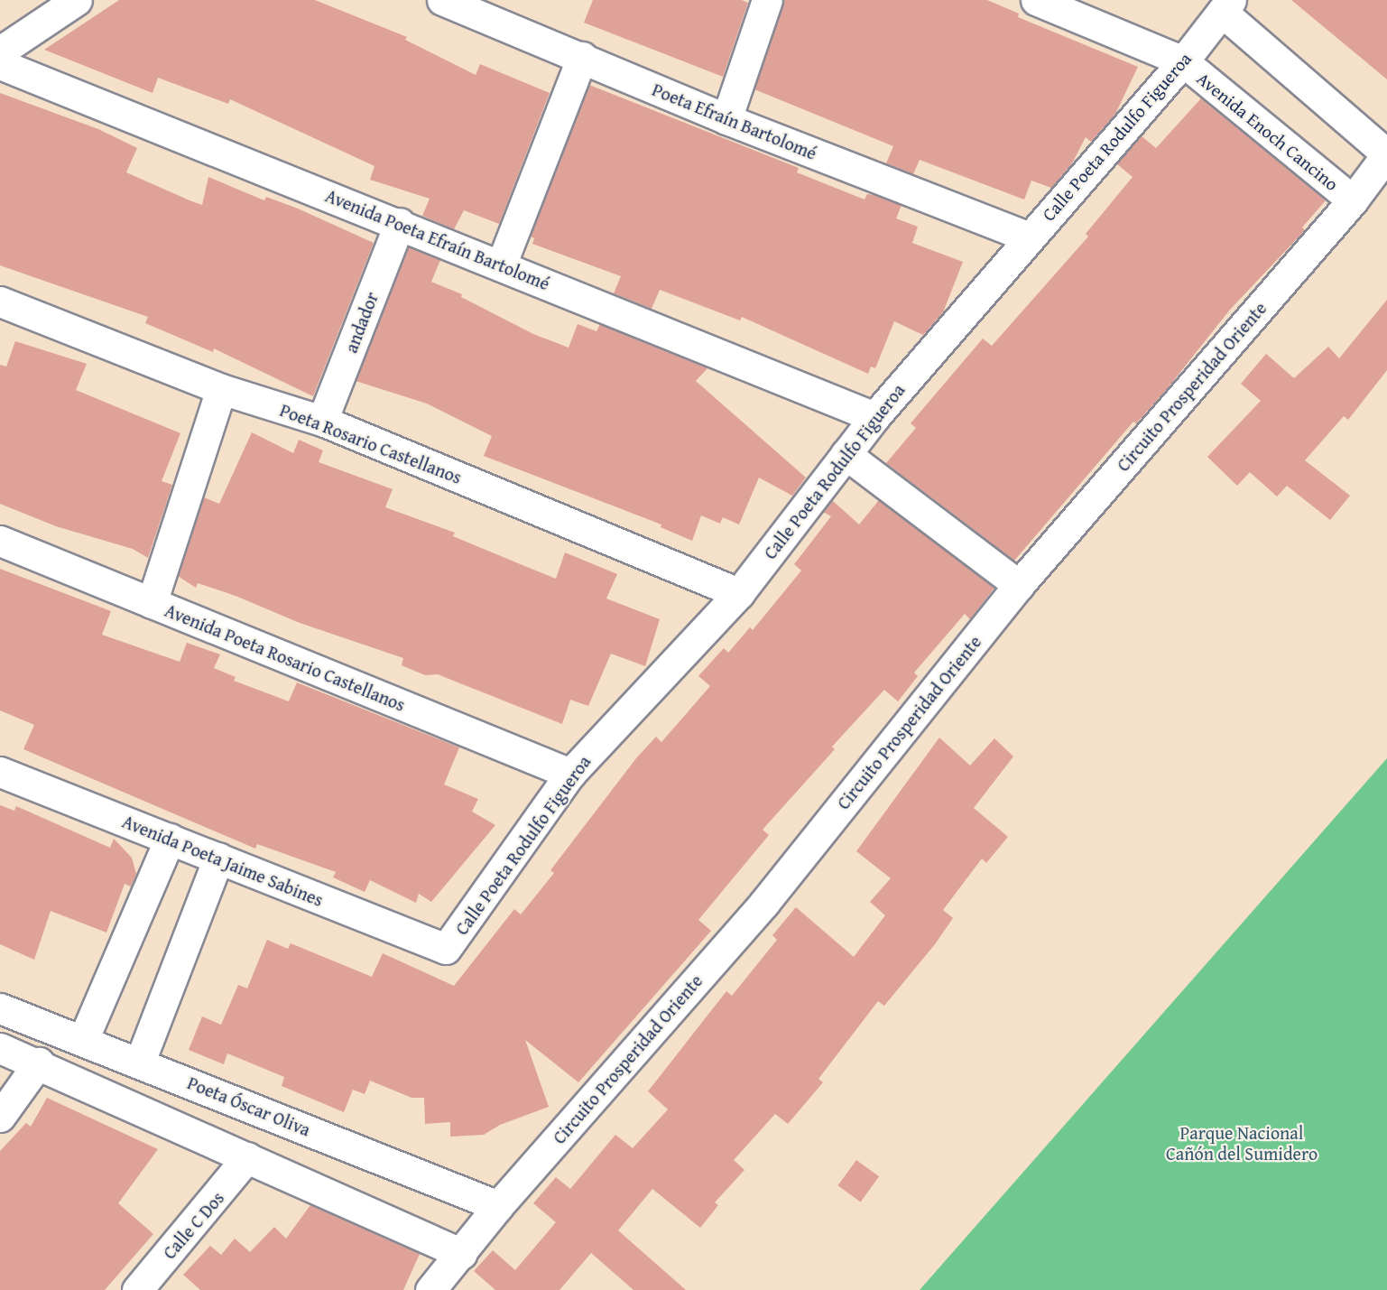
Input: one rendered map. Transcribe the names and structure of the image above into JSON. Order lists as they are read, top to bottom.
{
  "streets": {
    "street": [
      "Poeta Efraín Bartolomé",
      "Avenida Enoch Cancino",
      "Calle Poeta Rodulfo Figueroa",
      "Avenida Poeta Efraín Bartolomé",
      "andador",
      "Circuito Prosperidad Oriente",
      "Poeta Rosario Castellanos",
      "Avenida Poeta Rosario Castellanos",
      "Avenida Poeta Jaime Sabines",
      "Poeta Óscar Oliva",
      "Calle C Dos"
    ]
  },
  "crossings": [
    ["Poeta Efraín Bartolomé", "Calle Poeta Rodulfo Figueroa"],
    ["Avenida Enoch Cancino", "Calle Poeta Rodulfo Figueroa"],
    ["Avenida Enoch Cancino", "Circuito Prosperidad Oriente"],
    ["Calle Poeta Rodulfo Figueroa", "Avenida Poeta Efraín Bartolomé"],
    ["Calle Poeta Rodulfo Figueroa", "Poeta Rosario Castellanos"],
    ["Calle Poeta Rodulfo Figueroa", "Avenida Poeta Rosario Castellanos"],
    ["Calle Poeta Rodulfo Figueroa", "Avenida Poeta Jaime Sabines"],
    ["Avenida Poeta Efraín Bartolomé", "andador"],
    ["andador", "Poeta Rosario Castellanos"],
    ["Circuito Prosperidad Oriente", "Poeta Óscar Oliva"]
  ],
  "parks": ["Parque Nacional Cañón del Sumidero"]
}
